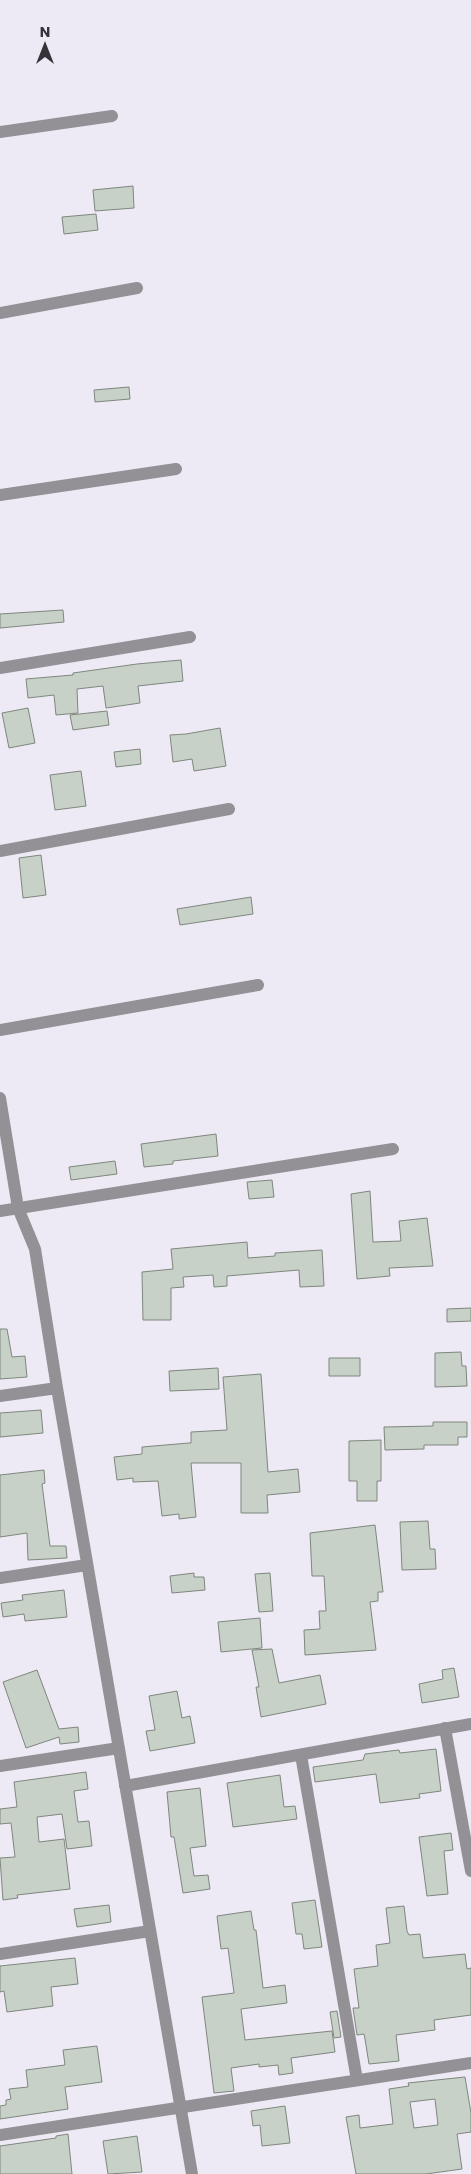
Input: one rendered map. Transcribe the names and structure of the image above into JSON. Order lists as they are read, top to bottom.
{
  "north": "top"
}
